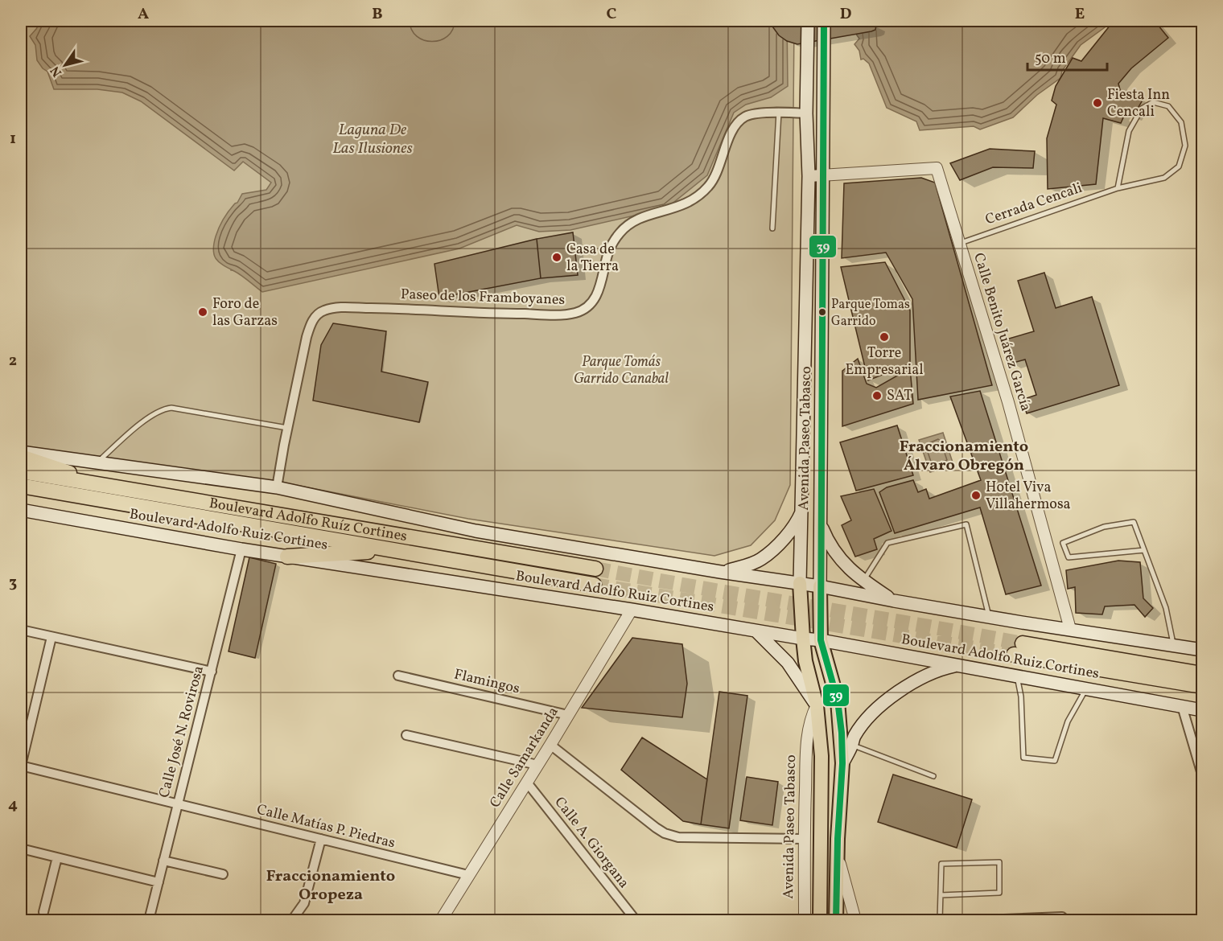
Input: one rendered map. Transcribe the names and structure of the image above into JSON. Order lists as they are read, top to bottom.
{
  "streets": {
    "highway": ["Boulevard Adolfo Ruíz Cortines"],
    "main road": ["Avenida Paseo Tabasco", "Boulevard Adolfo Ruiz Cortines"],
    "street": [
      "Paseo de los Framboyanes",
      "Calle Benito Juárez García",
      "Flamingos",
      "Calle José N. Rovirosa",
      "Calle Samarkanda",
      "Calle Matías P. Piedras",
      "Calle A. Giorgana"
    ],
    "lane": ["Cerrada Cencali"]
  },
  "crossings": [
    ["Cerrada Cencali", "Calle Benito Juárez García"],
    ["Paseo de los Framboyanes", "Avenida Paseo Tabasco"],
    ["Calle Benito Juárez García", "Avenida Paseo Tabasco"],
    ["Avenida Paseo Tabasco", "Boulevard Adolfo Ruiz Cortines"],
    ["Boulevard Adolfo Ruiz Cortines", "Calle José N. Rovirosa"],
    ["Boulevard Adolfo Ruiz Cortines", "Calle Samarkanda"],
    ["Flamingos", "Calle Samarkanda"],
    ["Calle José N. Rovirosa", "Calle Matías P. Piedras"],
    ["Calle Samarkanda", "Calle Matías P. Piedras"],
    ["Calle Samarkanda", "Calle A. Giorgana"]
  ],
  "districts": ["Fraccionamiento Álvaro Obregón", "Fraccionamiento Oropeza"],
  "water": ["Laguna De Las Ilusiones"],
  "parks": ["Parque Tomás Garrido Canabal"],
  "places": [
    "Fiesta Inn Cencali",
    "Casa de la Tierra",
    "Foro de las Garzas",
    "Parque Tomas Garrido",
    "Torre Empresarial",
    "SAT",
    "Hotel Viva Villahermosa"
  ],
  "lines": ["transit line 39"],
  "scale_bar": "50 m",
  "north": "bottom left",
  "grid": {
    "columns": [
      "A",
      "B",
      "C",
      "D",
      "E"
    ],
    "rows": [
      "1",
      "2",
      "3",
      "4"
    ]
  }
}
